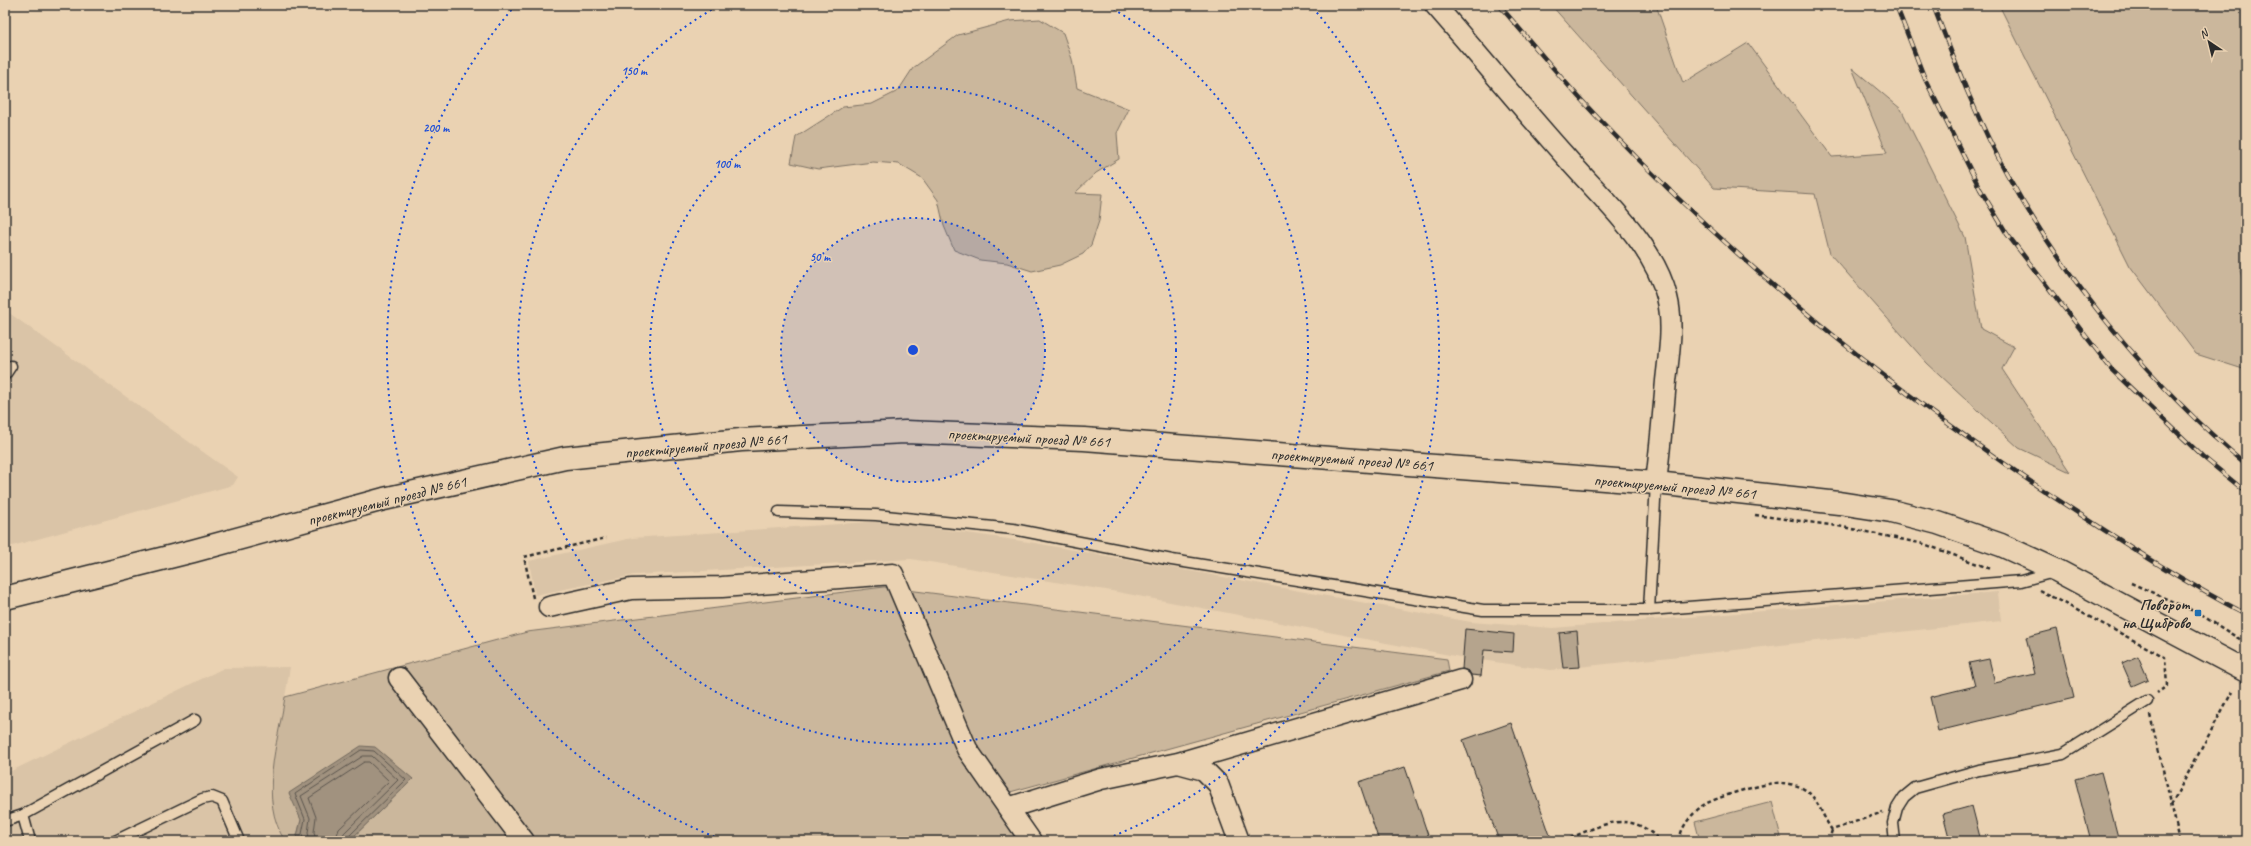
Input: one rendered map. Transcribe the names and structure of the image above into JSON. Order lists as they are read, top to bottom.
{
  "streets": {
    "main road": ["проектируемый проезд № 661"]
  },
  "places": {
    "transit": ["Поворот на Щиброво"]
  },
  "north": "top left",
  "rings": [
    "150 m",
    "200 m",
    "100 m",
    "50 m"
  ]
}
